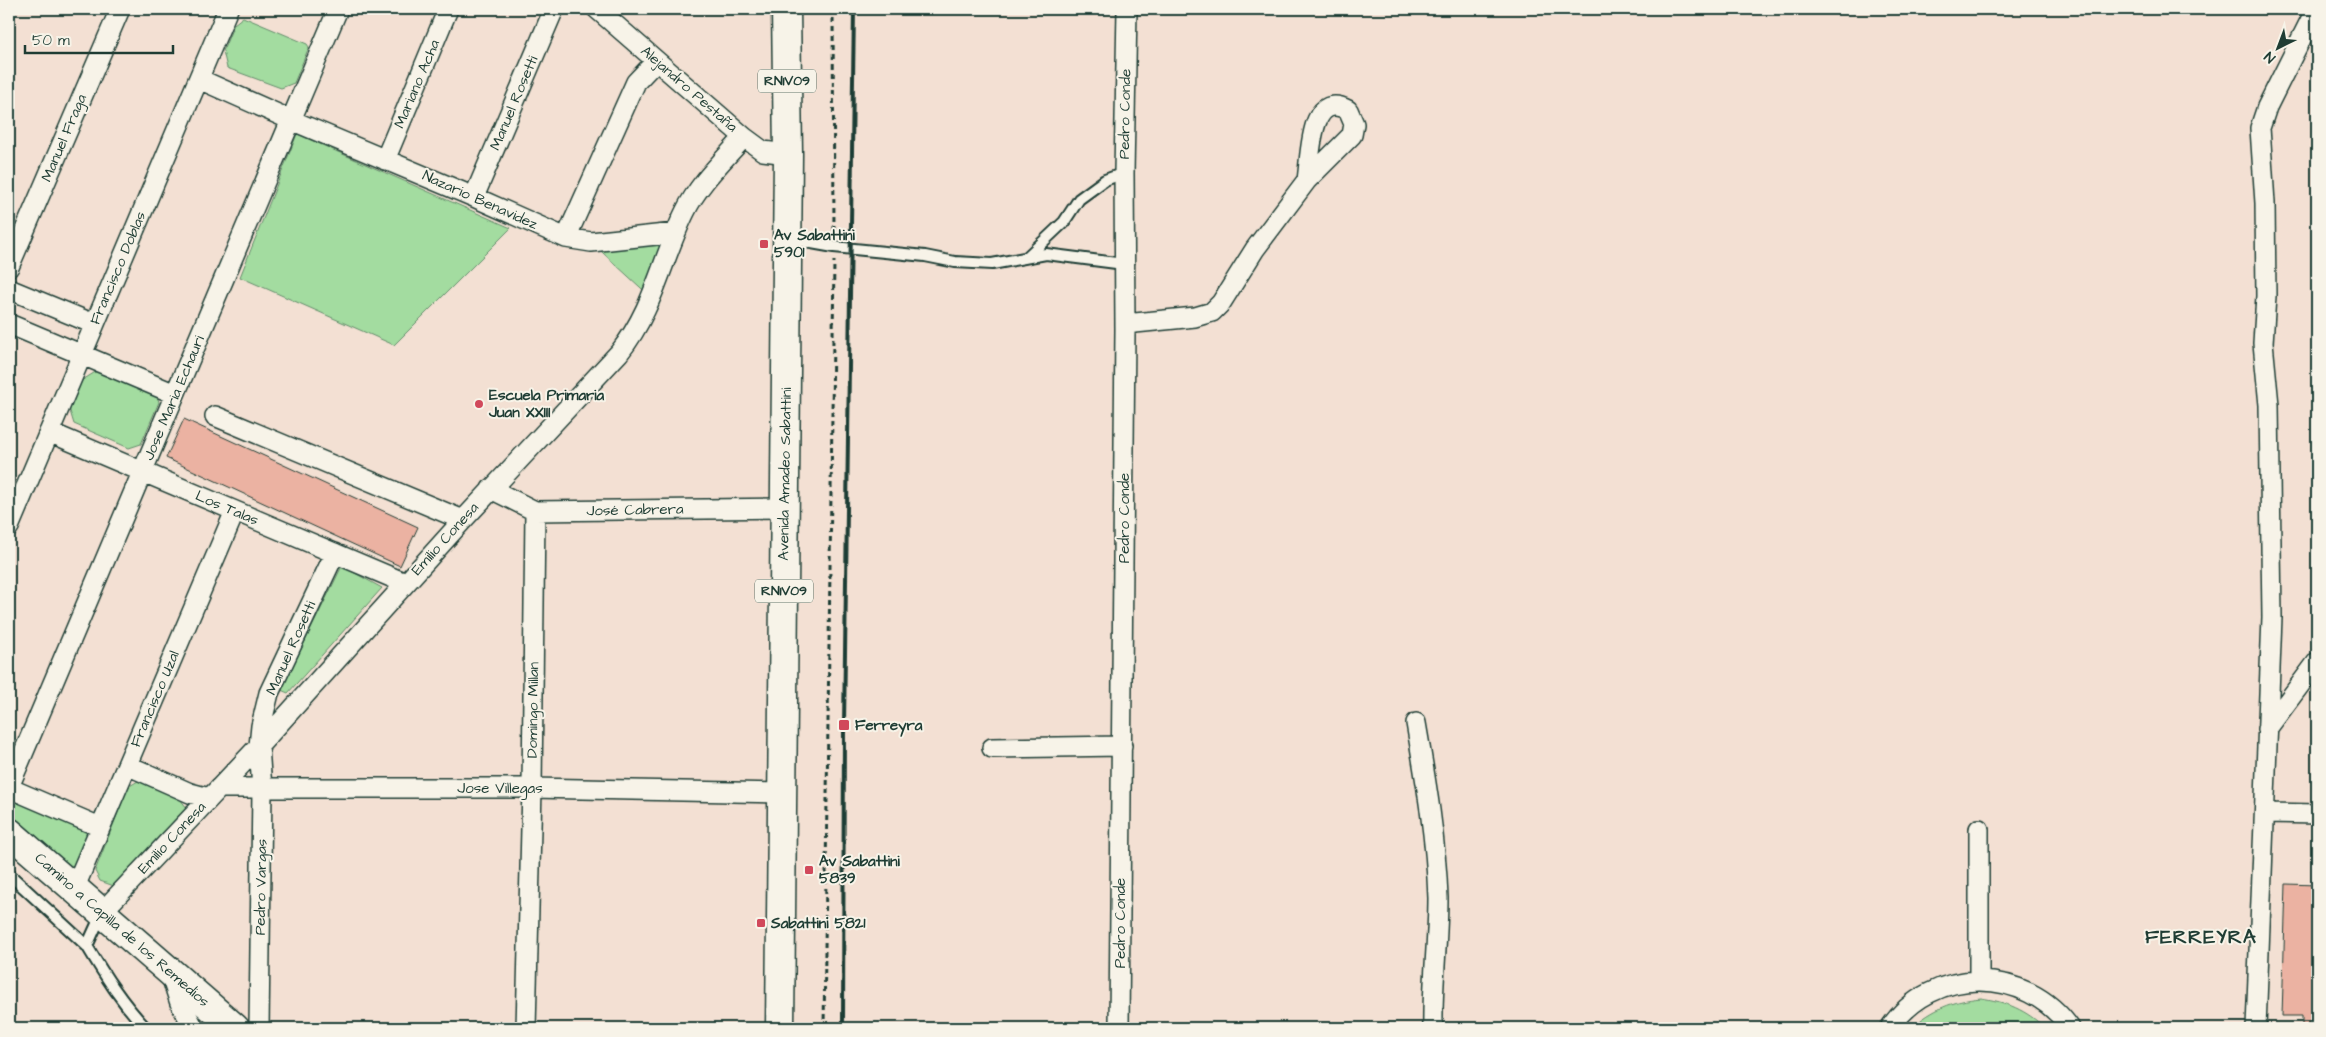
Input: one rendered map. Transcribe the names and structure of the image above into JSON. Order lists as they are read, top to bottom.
{
  "streets": {
    "main road": ["RN1V09", "Avenida Amadeo Sabattini", "Camino a Capilla de los Remedios"],
    "street": [
      "Mariano Acha",
      "Alejandro Pestaña",
      "Manuel Rosetti",
      "Pedro Conde",
      "Manuel Fraga",
      "Nazario Benavidez",
      "Francisco Doblas",
      "Jose Maria Echauri",
      "Los Talas",
      "José Cabrera",
      "Emilio Conesa",
      "Francisco Uzal",
      "Domingo Millan",
      "Jose Villegas",
      "Pedro Vargas"
    ]
  },
  "crossings": [
    ["Mariano Acha", "Nazario Benavidez"],
    ["Alejandro Pestaña", "Avenida Amadeo Sabattini"],
    ["Alejandro Pestaña", "Emilio Conesa"],
    ["Manuel Rosetti", "Nazario Benavidez"],
    ["Manuel Rosetti", "Los Talas"],
    ["Manuel Rosetti", "Emilio Conesa"],
    ["Manuel Rosetti", "Pedro Vargas"],
    ["Nazario Benavidez", "Francisco Doblas"],
    ["Nazario Benavidez", "Jose Maria Echauri"],
    ["Nazario Benavidez", "Emilio Conesa"],
    ["Francisco Doblas", "Los Talas"],
    ["Jose Maria Echauri", "Los Talas"],
    ["Avenida Amadeo Sabattini", "José Cabrera"],
    ["Avenida Amadeo Sabattini", "Jose Villegas"],
    ["Los Talas", "Emilio Conesa"],
    ["Los Talas", "Francisco Uzal"],
    ["José Cabrera", "Emilio Conesa"],
    ["José Cabrera", "Domingo Millan"],
    ["Emilio Conesa", "Jose Villegas"],
    ["Emilio Conesa", "Pedro Vargas"],
    ["Emilio Conesa", "Camino a Capilla de los Remedios"],
    ["Francisco Uzal", "Jose Villegas"],
    ["Francisco Uzal", "Camino a Capilla de los Remedios"],
    ["Domingo Millan", "Jose Villegas"],
    ["Jose Villegas", "Pedro Vargas"]
  ],
  "districts": ["FERREYRA"],
  "places": {
    "transit": [
      "Av Sabattini 5901",
      "Ferreyra",
      "Av Sabattini 5839",
      "Sabattini 5821"
    ],
    "other": ["Escuela Primaria Juan XXIII"]
  },
  "scale_bar": "50 m",
  "north": "bottom left"
}
